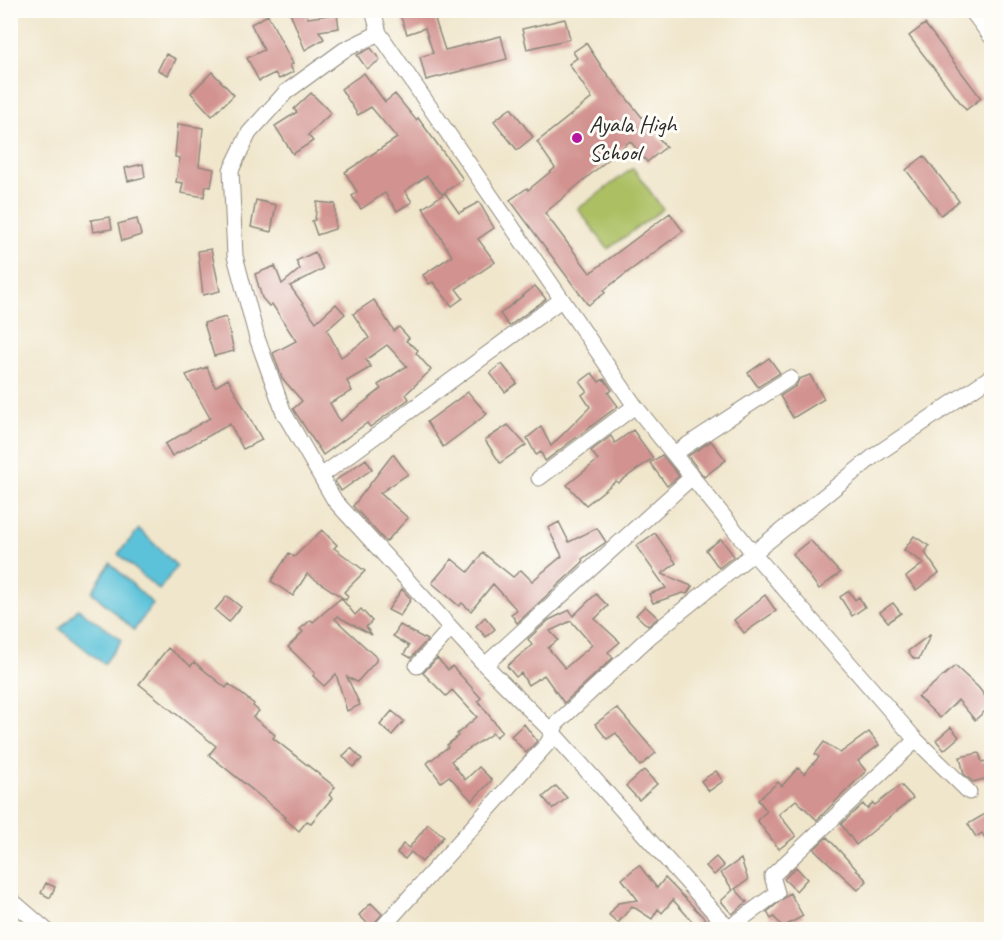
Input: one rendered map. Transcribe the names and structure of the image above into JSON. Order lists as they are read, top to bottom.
{
  "places": ["Ayala High School"]
}
